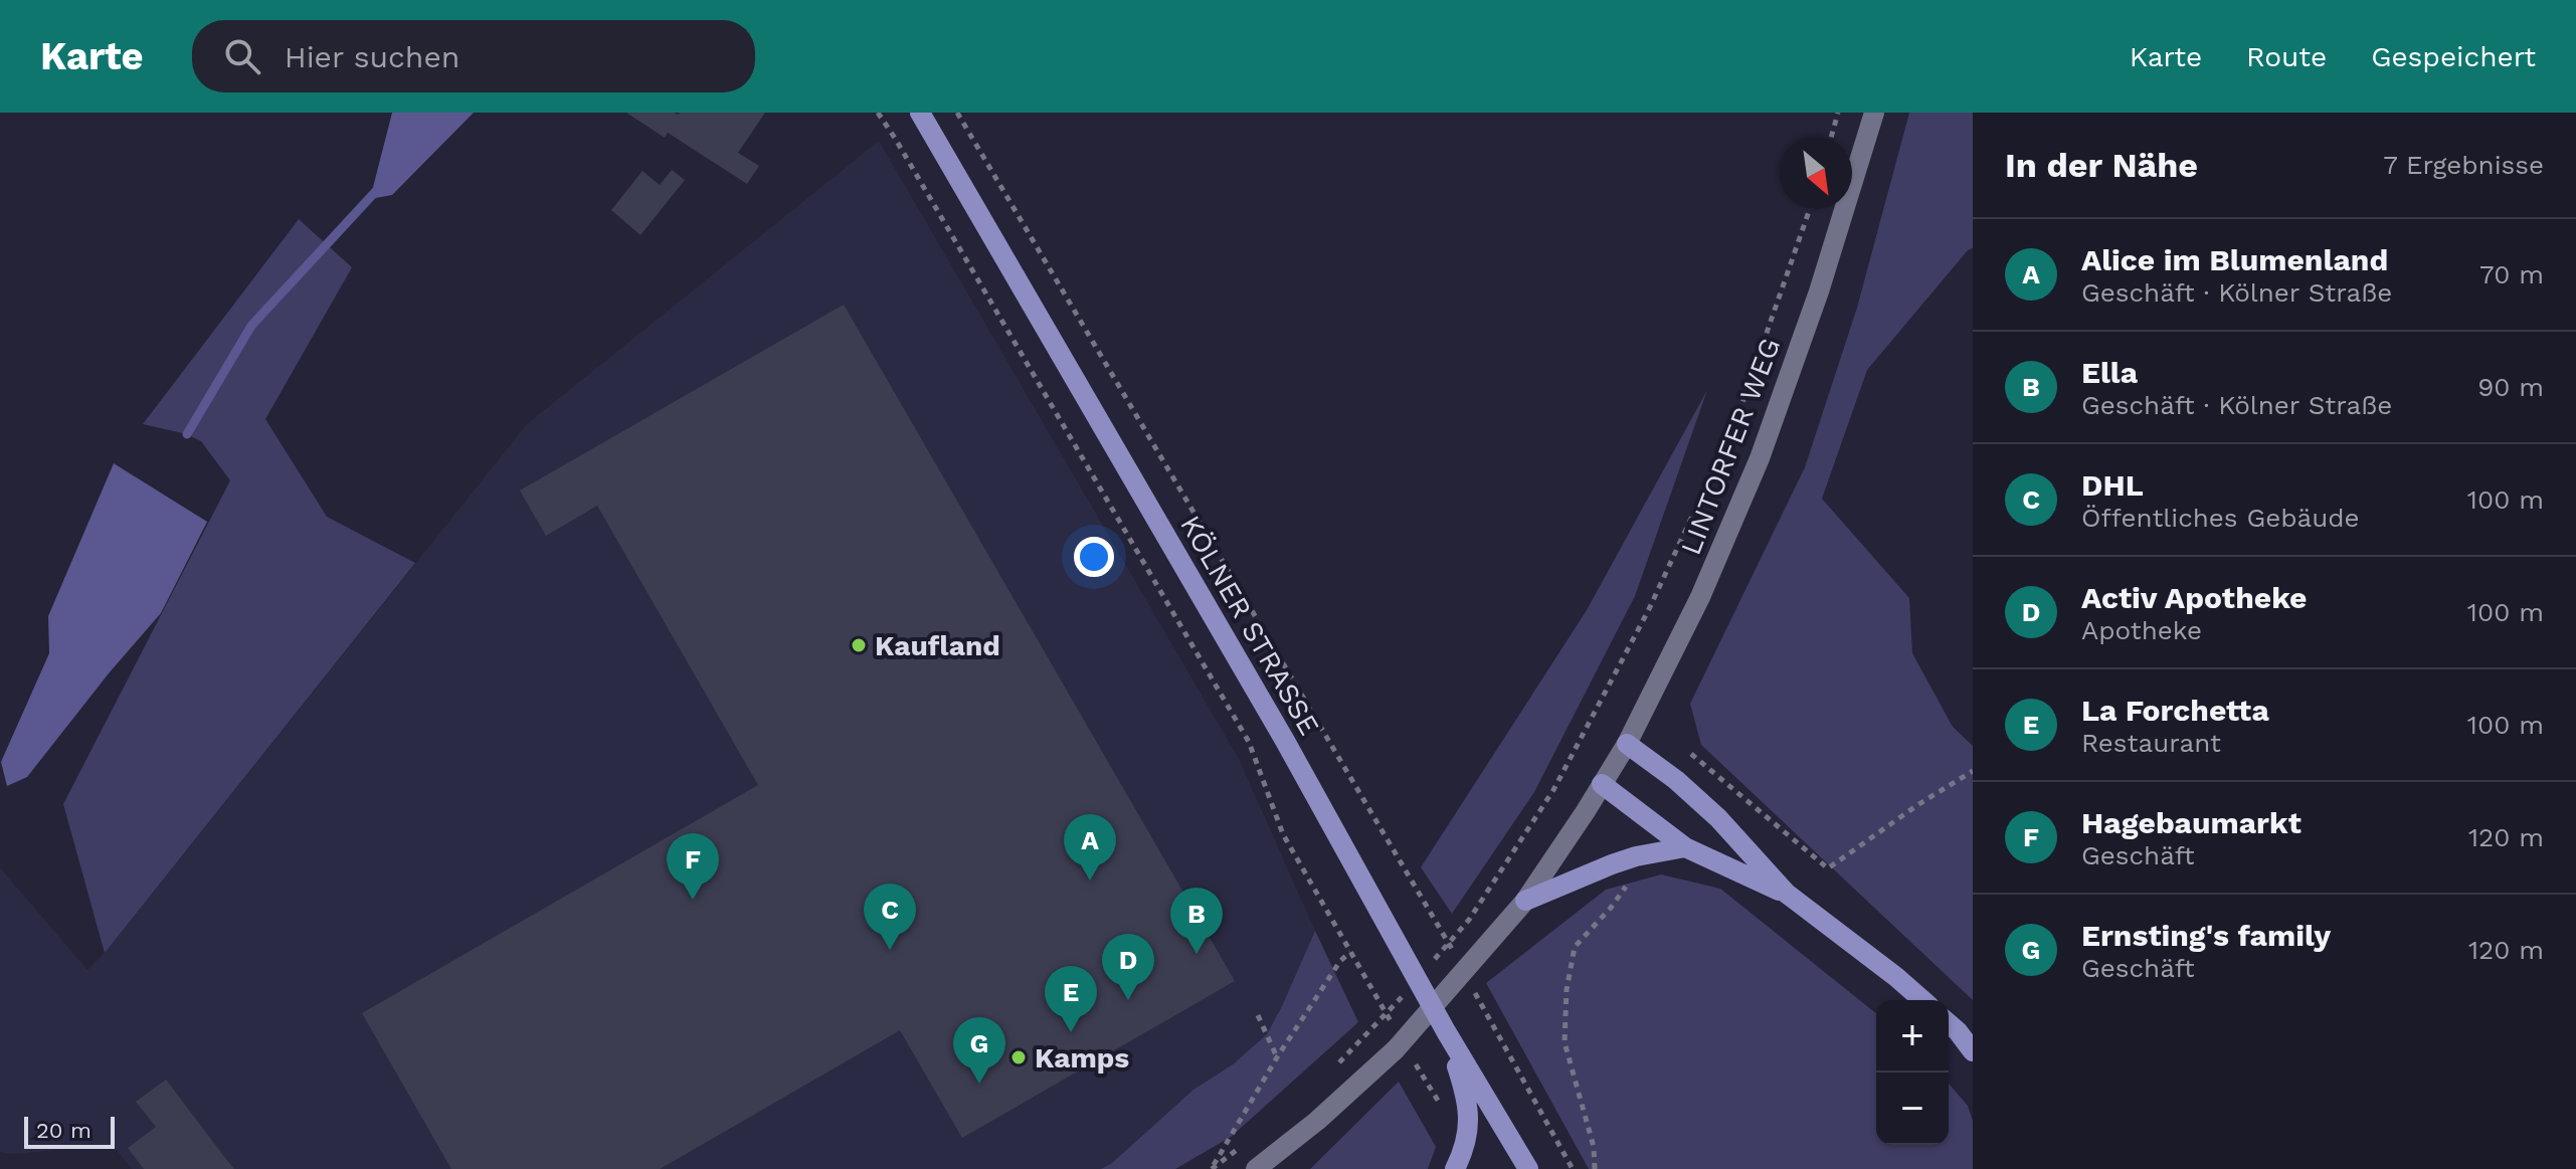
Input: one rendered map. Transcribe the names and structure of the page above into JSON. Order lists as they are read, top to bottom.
{
  "streets": {
    "main road": ["LINTORFER WEG", "KÖLNER STRASSE"]
  },
  "places": ["Kaufland", "Kamps"],
  "scale_bar": "20 m",
  "north": "bottom right",
  "page": {
    "header": "Karte",
    "search": "Hier suchen",
    "nav": ["Karte", "Route", "Gespeichert"],
    "heading": ["In der Nähe", "7 Ergebnisse"],
    "list": [
      {
        "mark": "A",
        "name": "Alice im Blumenland",
        "note": "Geschäft · Kölner Straße",
        "value": "70 m"
      },
      {
        "mark": "B",
        "name": "Ella",
        "note": "Geschäft · Kölner Straße",
        "value": "90 m"
      },
      {
        "mark": "C",
        "name": "DHL",
        "note": "Öffentliches Gebäude",
        "value": "100 m"
      },
      {
        "mark": "D",
        "name": "Activ Apotheke",
        "note": "Apotheke",
        "value": "100 m"
      },
      {
        "mark": "E",
        "name": "La Forchetta",
        "note": "Restaurant",
        "value": "100 m"
      },
      {
        "mark": "F",
        "name": "Hagebaumarkt",
        "note": "Geschäft",
        "value": "120 m"
      },
      {
        "mark": "G",
        "name": "Ernsting's family",
        "note": "Geschäft",
        "value": "120 m"
      }
    ],
    "pins": [
      "A",
      "F",
      "C",
      "B",
      "D",
      "E",
      "G"
    ],
    "map_buttons": ["+", "−"],
    "scale": "20 m"
  }
}
